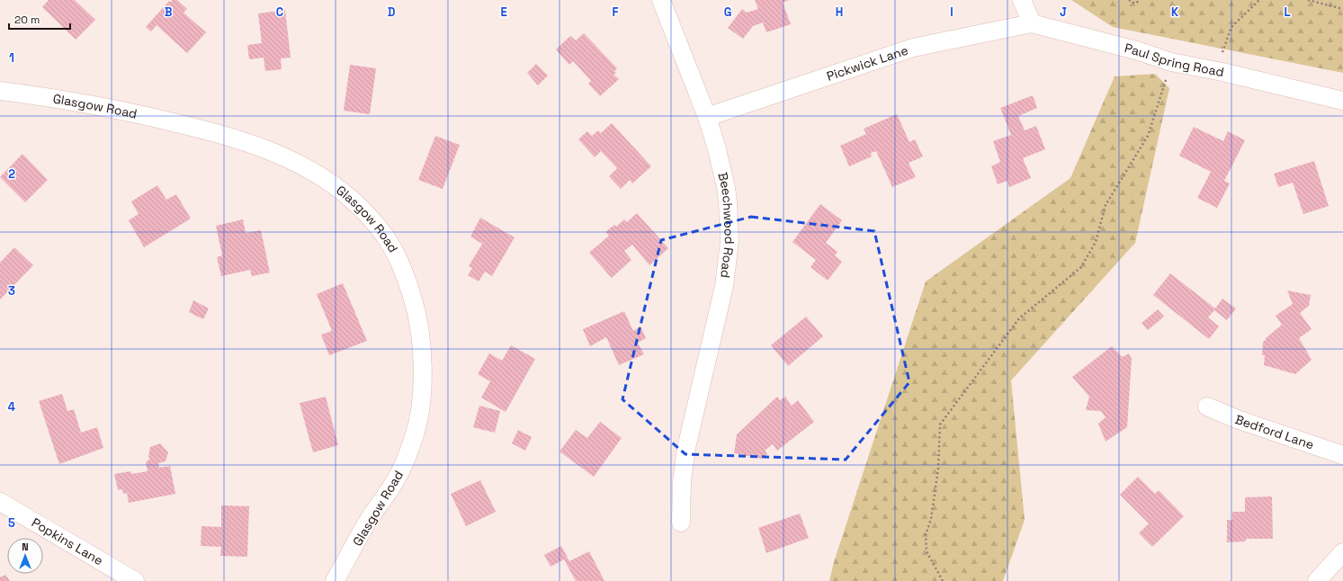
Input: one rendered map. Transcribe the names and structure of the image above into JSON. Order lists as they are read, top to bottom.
{
  "streets": {
    "street": [
      "Paul Spring Road",
      "Pickwick Lane",
      "Glasgow Road",
      "Beechwood Road",
      "Bedford Lane",
      "Popkins Lane"
    ]
  },
  "crossings": [
    ["Paul Spring Road", "Pickwick Lane"],
    ["Pickwick Lane", "Beechwood Road"]
  ],
  "scale_bar": "20 m",
  "north": "top",
  "grid": {
    "columns": [
      "B",
      "C",
      "D",
      "E",
      "F",
      "G",
      "H",
      "I",
      "J",
      "K",
      "L"
    ],
    "rows": [
      "1",
      "2",
      "3",
      "4",
      "5"
    ]
  }
}
